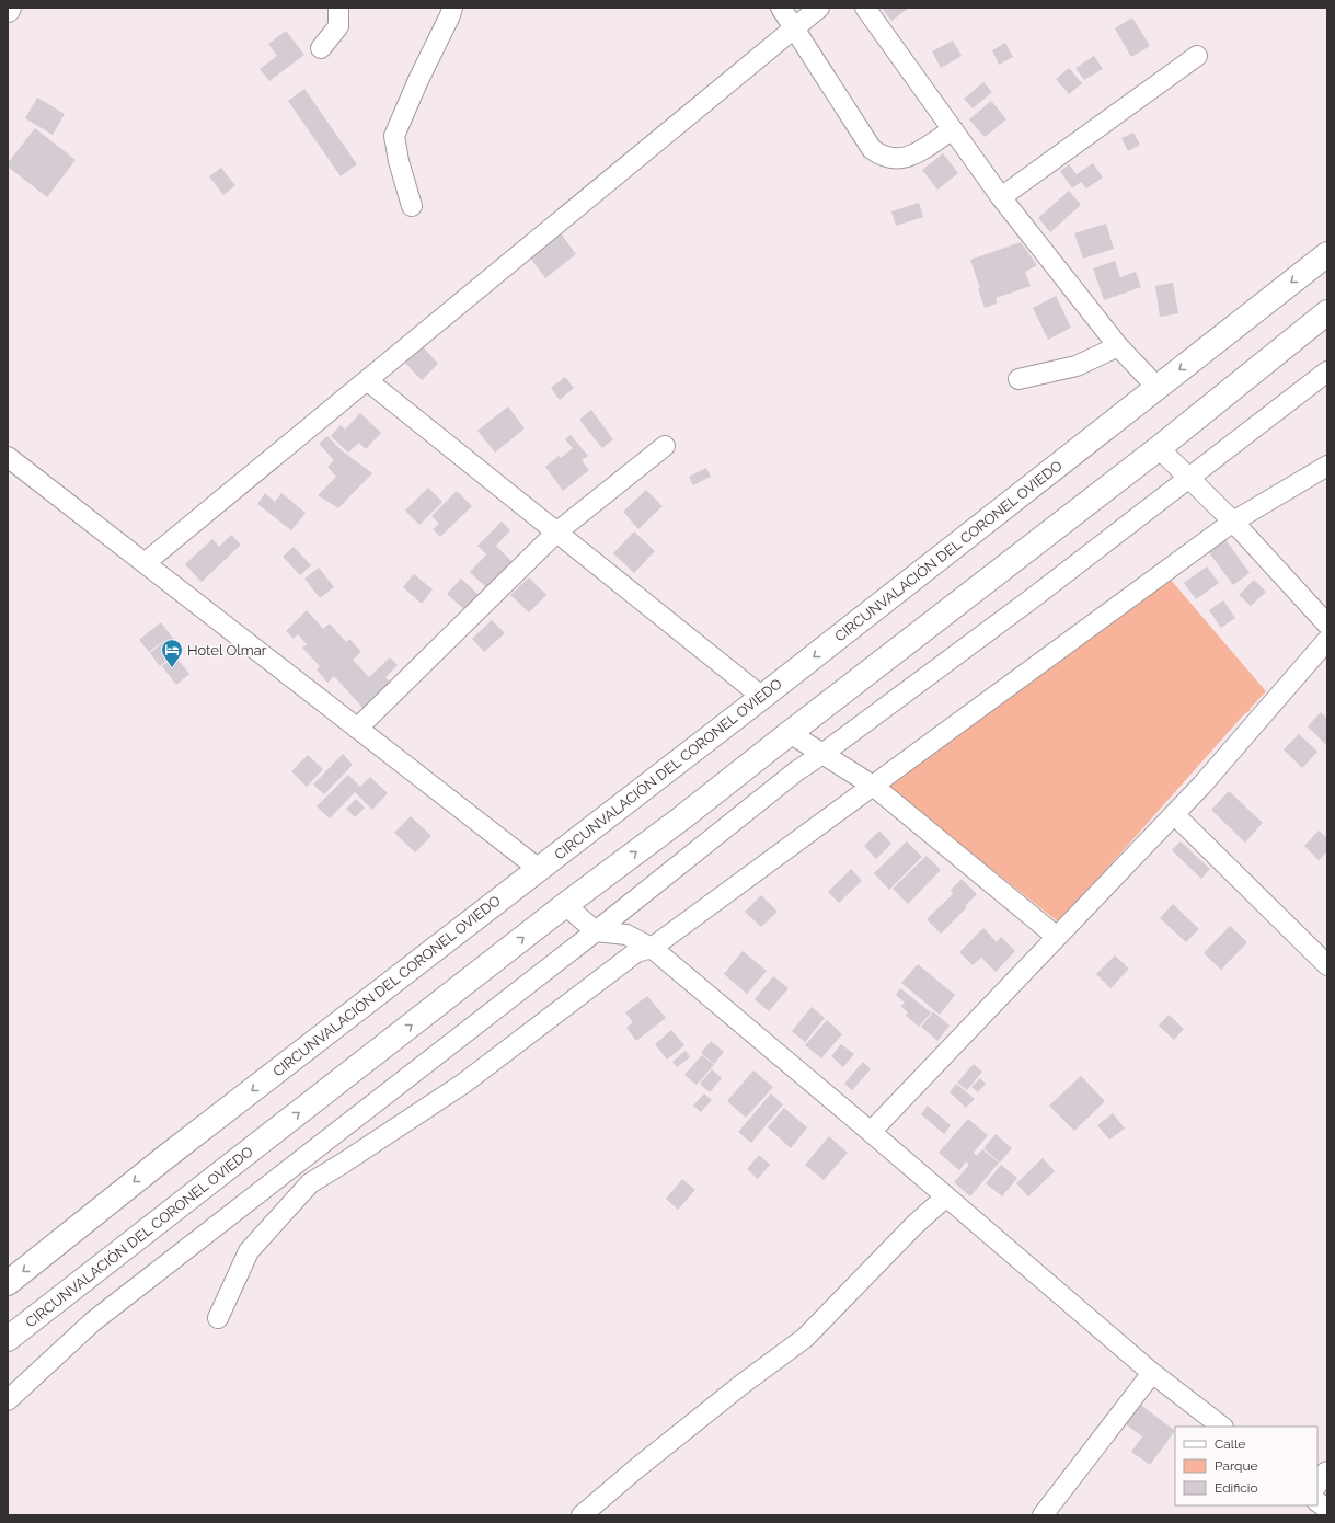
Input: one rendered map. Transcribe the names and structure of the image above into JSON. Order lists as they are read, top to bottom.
{
  "streets": {
    "highway": ["CIRCUNVALACIÓN DEL CORONEL OVIEDO"]
  },
  "places": {
    "hotel": ["Hotel Olmar"]
  },
  "legend": ["Calle", "Parque", "Edificio"]
}
